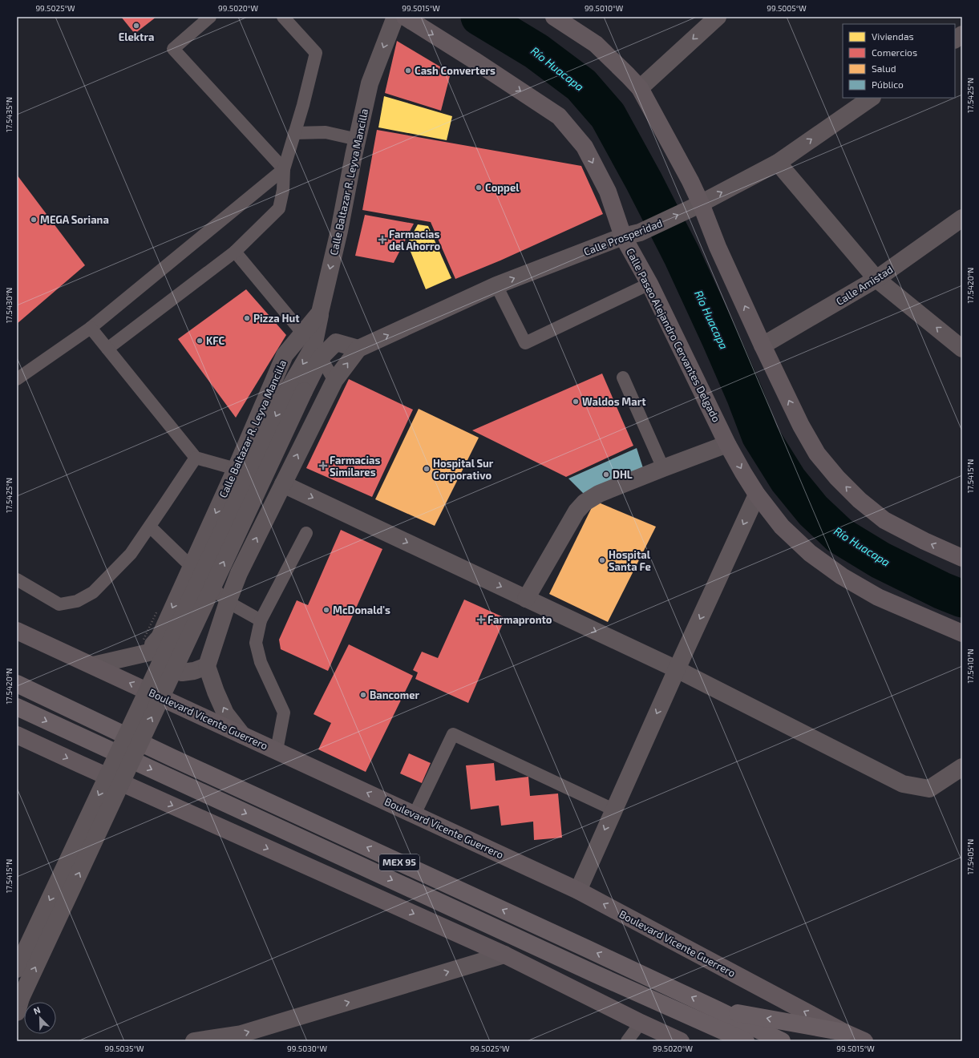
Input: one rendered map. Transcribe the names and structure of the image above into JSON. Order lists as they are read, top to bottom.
{
  "streets": {
    "highway": ["MEX 95"],
    "main road": ["Calle Paseo Alejandro Cervantes Delgado", "Boulevard Vicente Guerrero"],
    "street": ["Calle Baltazar R. Leyva Mancilla", "Calle Prosperidad", "Calle Amistad"]
  },
  "crossings": [
    ["Calle Prosperidad", "Calle Paseo Alejandro Cervantes Delgado"]
  ],
  "one_way": ["Calle Prosperidad"],
  "water": ["Río Huacapa"],
  "places": {
    "other": [
      "Elektra",
      "Cash Converters",
      "Coppel",
      "MEGA Soriana",
      "Pizza Hut",
      "KFC",
      "Waldos Mart",
      "Hospital Sur Corporativo",
      "DHL",
      "Hospital Santa Fe",
      "McDonald's",
      "Bancomer"
    ],
    "health": ["Farmacias del Ahorro", "Farmacias Similares", "Farmapronto"]
  },
  "legend": [
    "Viviendas",
    "Comercios",
    "Salud",
    "Público"
  ],
  "north": "top left",
  "coordinates": [
    "99.5025°W",
    "99.5020°W",
    "99.5015°W",
    "99.5010°W",
    "99.5005°W",
    "17.5425°N",
    "17.5435°N",
    "17.5420°N",
    "17.5430°N",
    "17.5415°N",
    "17.5410°N",
    "17.5405°N",
    "99.5035°W",
    "99.5030°W"
  ]
}
